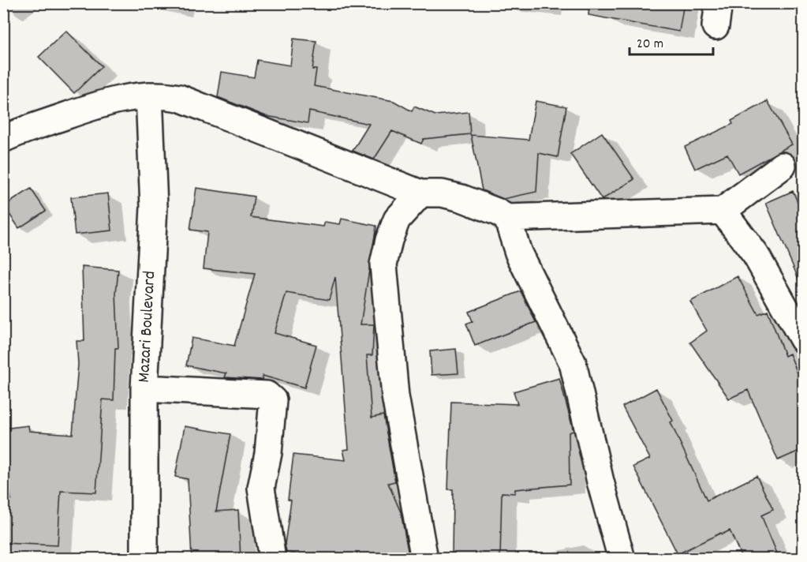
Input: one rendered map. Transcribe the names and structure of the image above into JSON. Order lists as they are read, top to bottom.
{
  "streets": {
    "street": ["Mazari Boulevard"]
  },
  "scale_bar": "20 m"
}
